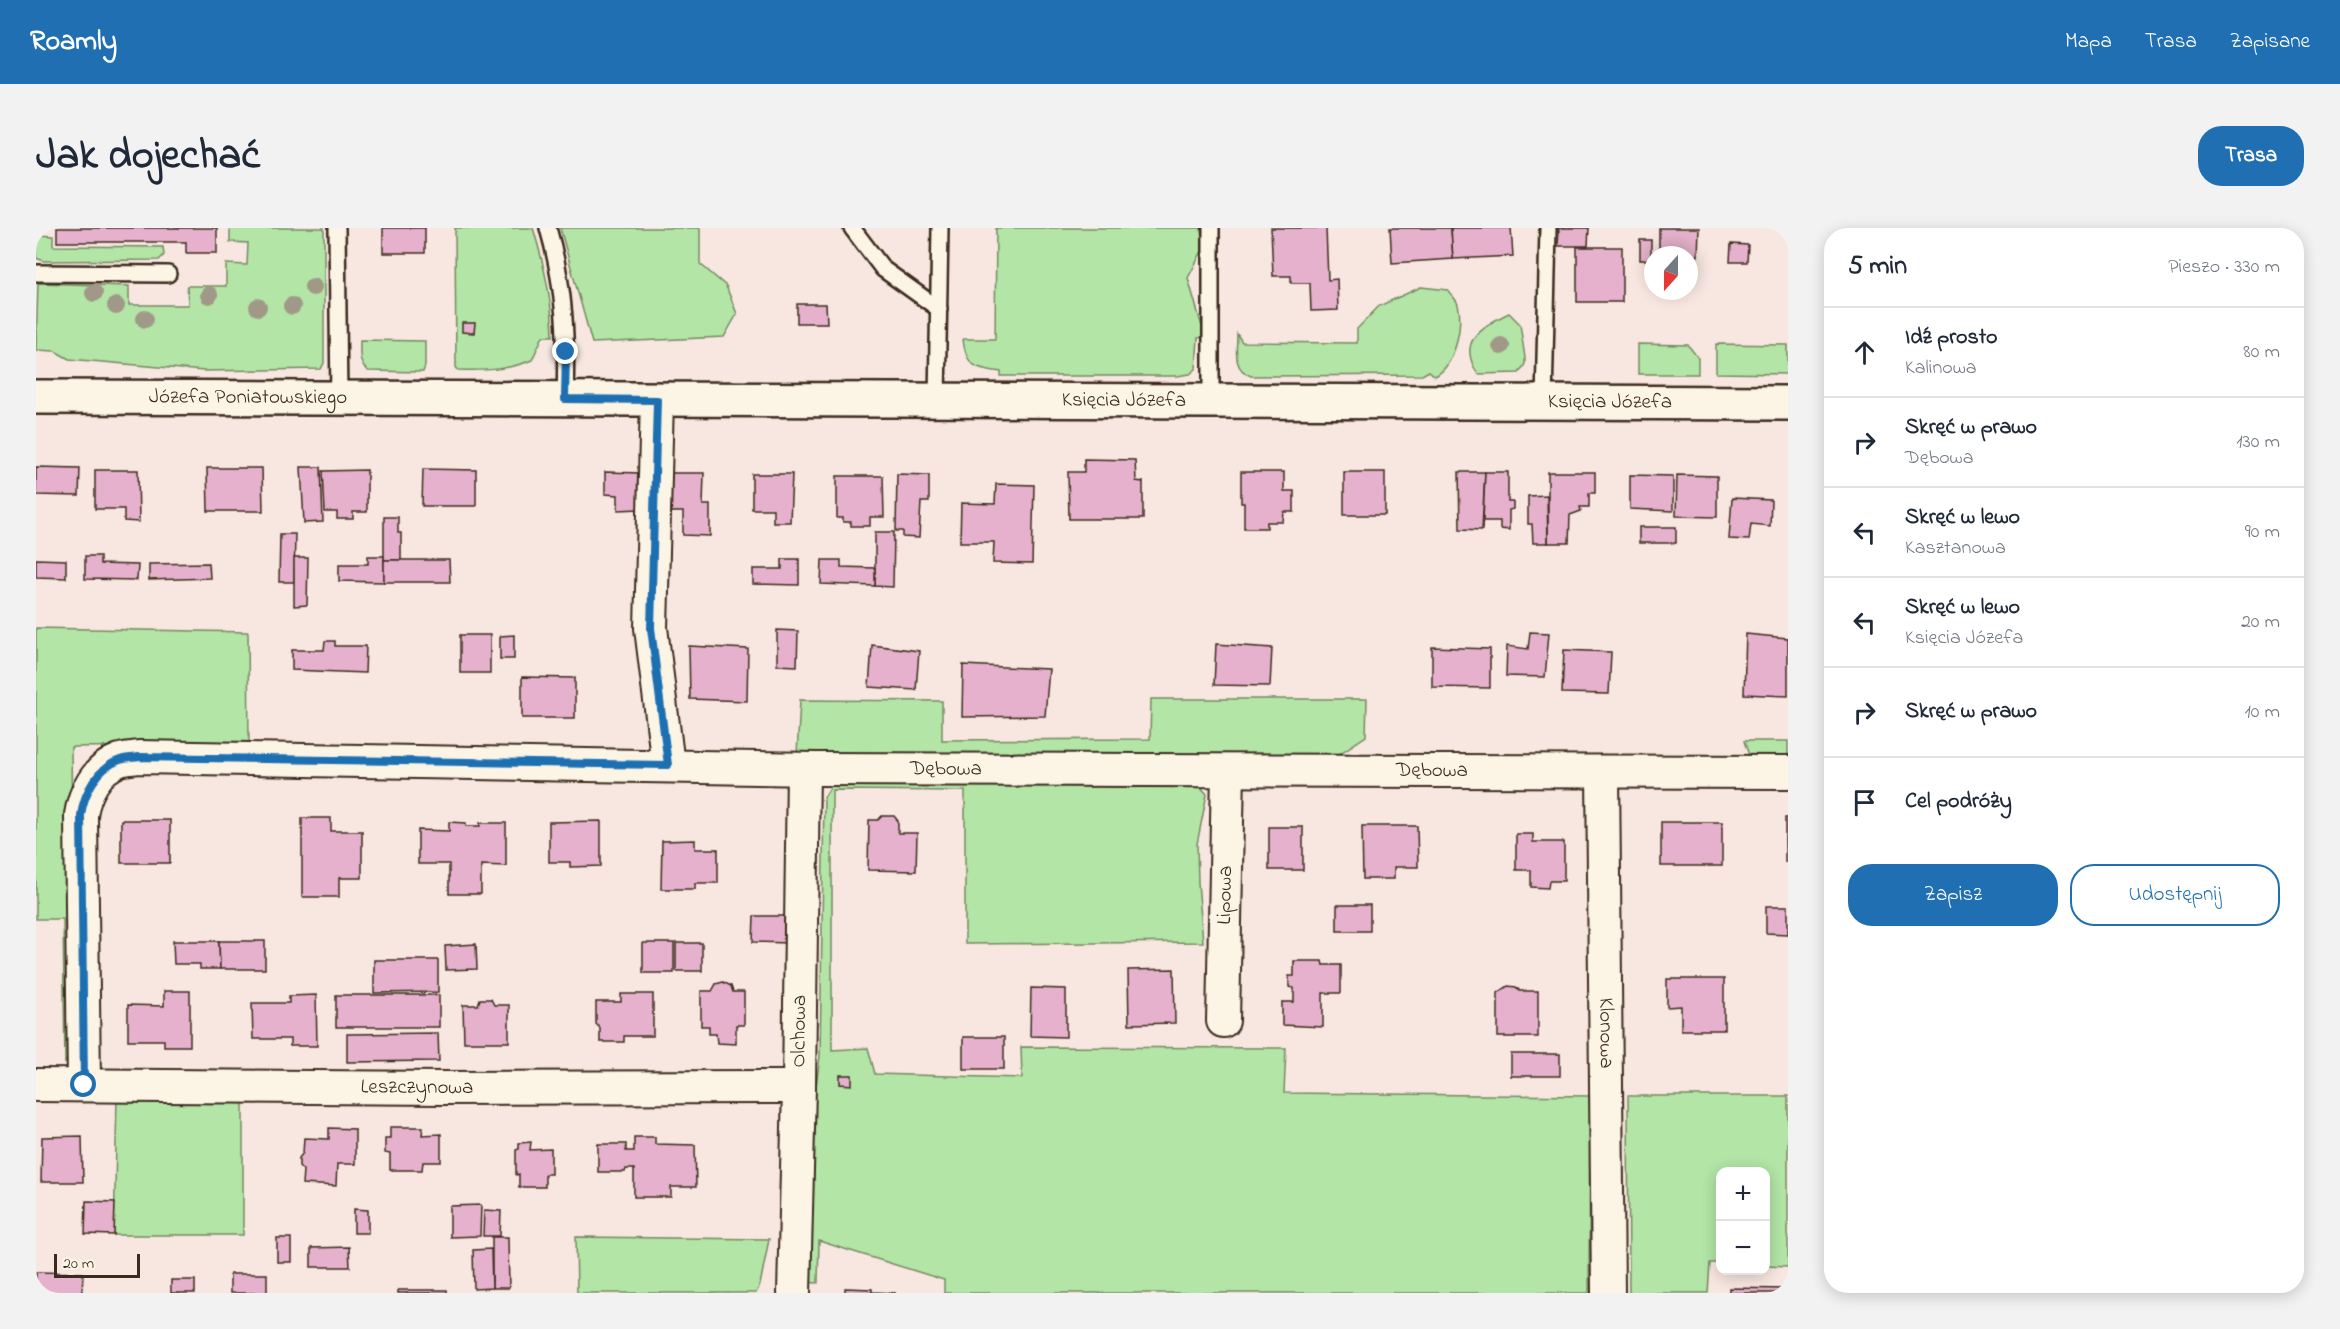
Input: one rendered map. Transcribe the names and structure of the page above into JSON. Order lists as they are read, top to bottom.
{
  "streets": {
    "street": [
      "Józefa Poniatowskiego",
      "Księcia Józefa",
      "Dębowa",
      "Lipowa",
      "Olchowa",
      "Klonowa",
      "Leszczynowa"
    ]
  },
  "crossings": [
    ["Józefa Poniatowskiego", "Księcia Józefa"],
    ["Dębowa", "Lipowa"],
    ["Dębowa", "Olchowa"],
    ["Dębowa", "Klonowa"],
    ["Dębowa", "Leszczynowa"],
    ["Olchowa", "Leszczynowa"]
  ],
  "scale_bar": "20 m",
  "north": "bottom",
  "page": {
    "header": "Roamly",
    "nav": ["Mapa", "Trasa", "Zapisane"],
    "title": "Jak dojechać",
    "buttons": [
      "Trasa",
      ["Zapisz", "Udostępnij"]
    ],
    "heading": ["5 min", "Pieszo · 330 m"],
    "list": [
      ["Idź prosto", "Kalinowa", "80 m"],
      ["Skręć w prawo", "Dębowa", "130 m"],
      ["Skręć w lewo", "Kasztanowa", "90 m"],
      ["Skręć w lewo", "Księcia Józefa", "20 m"],
      ["Skręć w prawo", "10 m"],
      "Cel podróży"
    ],
    "map_buttons": ["+", "−"],
    "scale": "20 m"
  }
}
